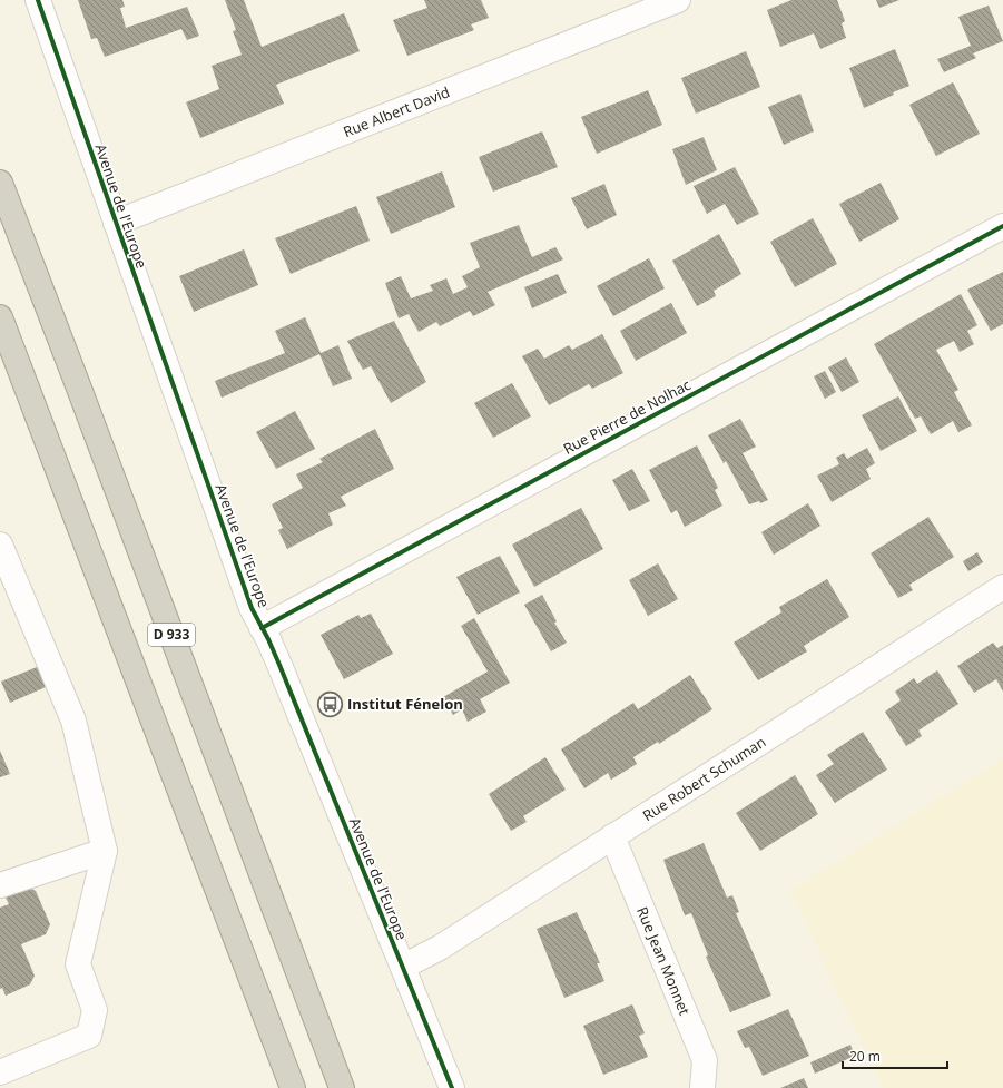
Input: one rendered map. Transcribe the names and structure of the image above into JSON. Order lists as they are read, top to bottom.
{
  "streets": {
    "highway": ["D 933"],
    "street": [
      "Rue Albert David",
      "Avenue de l'Europe",
      "Rue Pierre de Nolhac",
      "Rue Robert Schuman",
      "Rue Jean Monnet"
    ]
  },
  "crossings": [
    ["Rue Albert David", "Avenue de l'Europe"],
    ["Avenue de l'Europe", "Rue Pierre de Nolhac"],
    ["Avenue de l'Europe", "Rue Robert Schuman"],
    ["Rue Robert Schuman", "Rue Jean Monnet"]
  ],
  "places": {
    "bus stop": ["Institut Fénelon"]
  },
  "scale_bar": "20 m"
}
